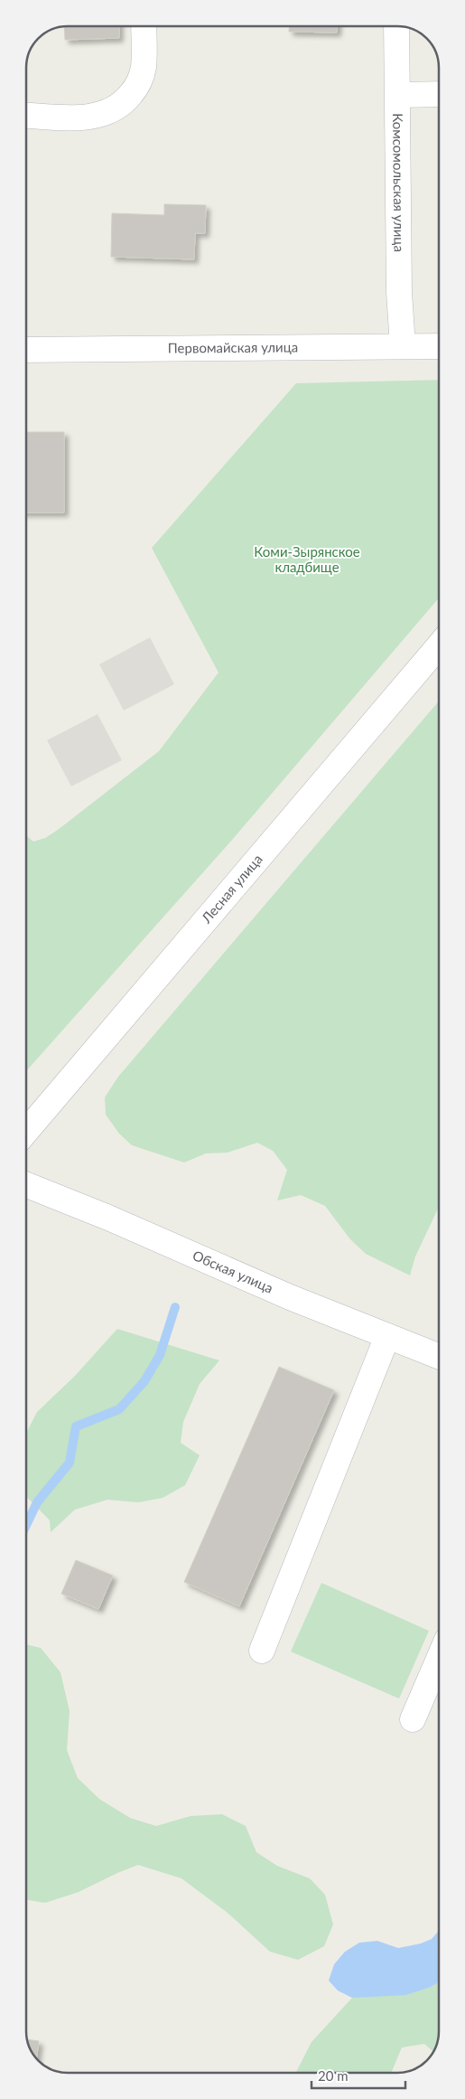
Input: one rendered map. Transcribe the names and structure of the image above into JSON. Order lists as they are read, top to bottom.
{
  "streets": {
    "street": [
      "Комсомольская улица",
      "Первомайская улица",
      "Лесная улица",
      "Обская улица"
    ]
  },
  "crossings": [
    ["Комсомольская улица", "Первомайская улица"]
  ],
  "parks": ["Коми-Зырянское кладбище"],
  "scale_bar": "20 m"
}
